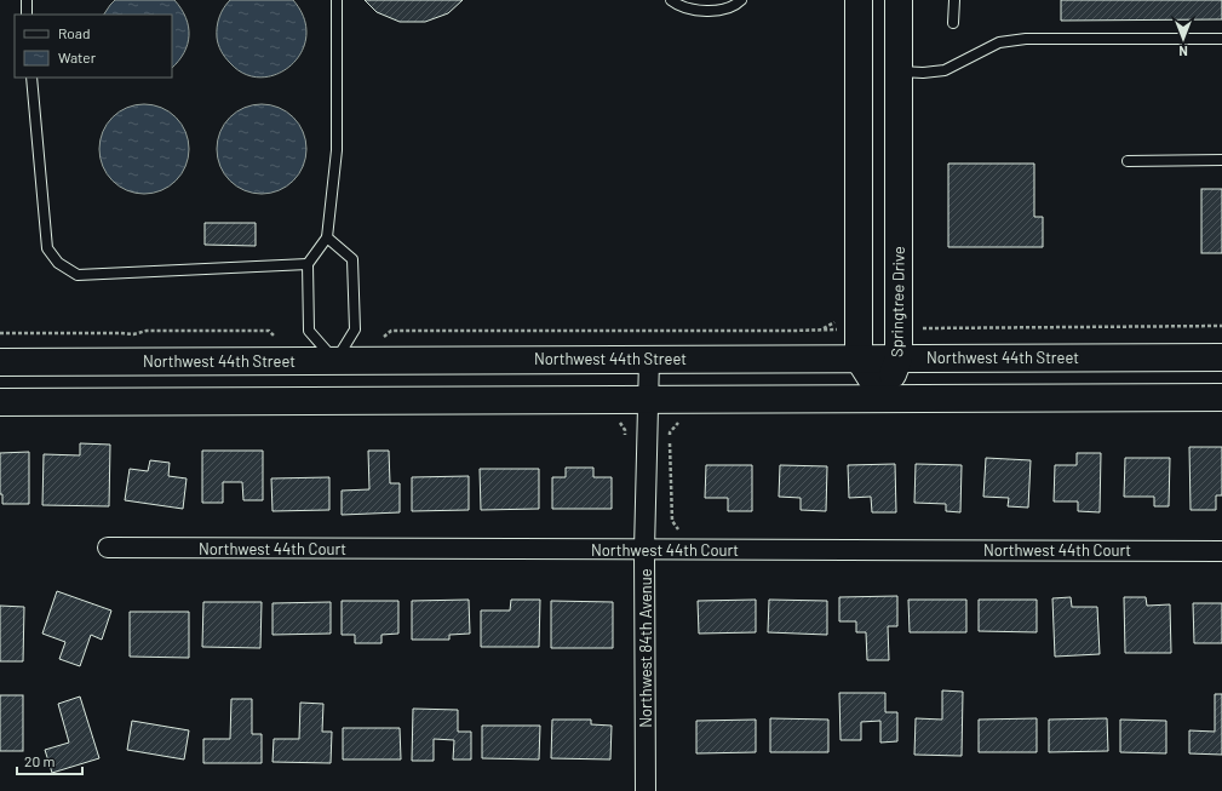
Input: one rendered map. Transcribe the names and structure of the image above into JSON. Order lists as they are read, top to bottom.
{
  "streets": {
    "street": [
      "Springtree Drive",
      "Northwest 44th Street",
      "Northwest 44th Court",
      "Northwest 84th Avenue"
    ]
  },
  "crossings": [
    ["Springtree Drive", "Northwest 44th Street"],
    ["Northwest 44th Street", "Northwest 84th Avenue"],
    ["Northwest 44th Court", "Northwest 84th Avenue"]
  ],
  "legend": ["Road", "Water"],
  "scale_bar": "20 m",
  "north": "bottom"
}
